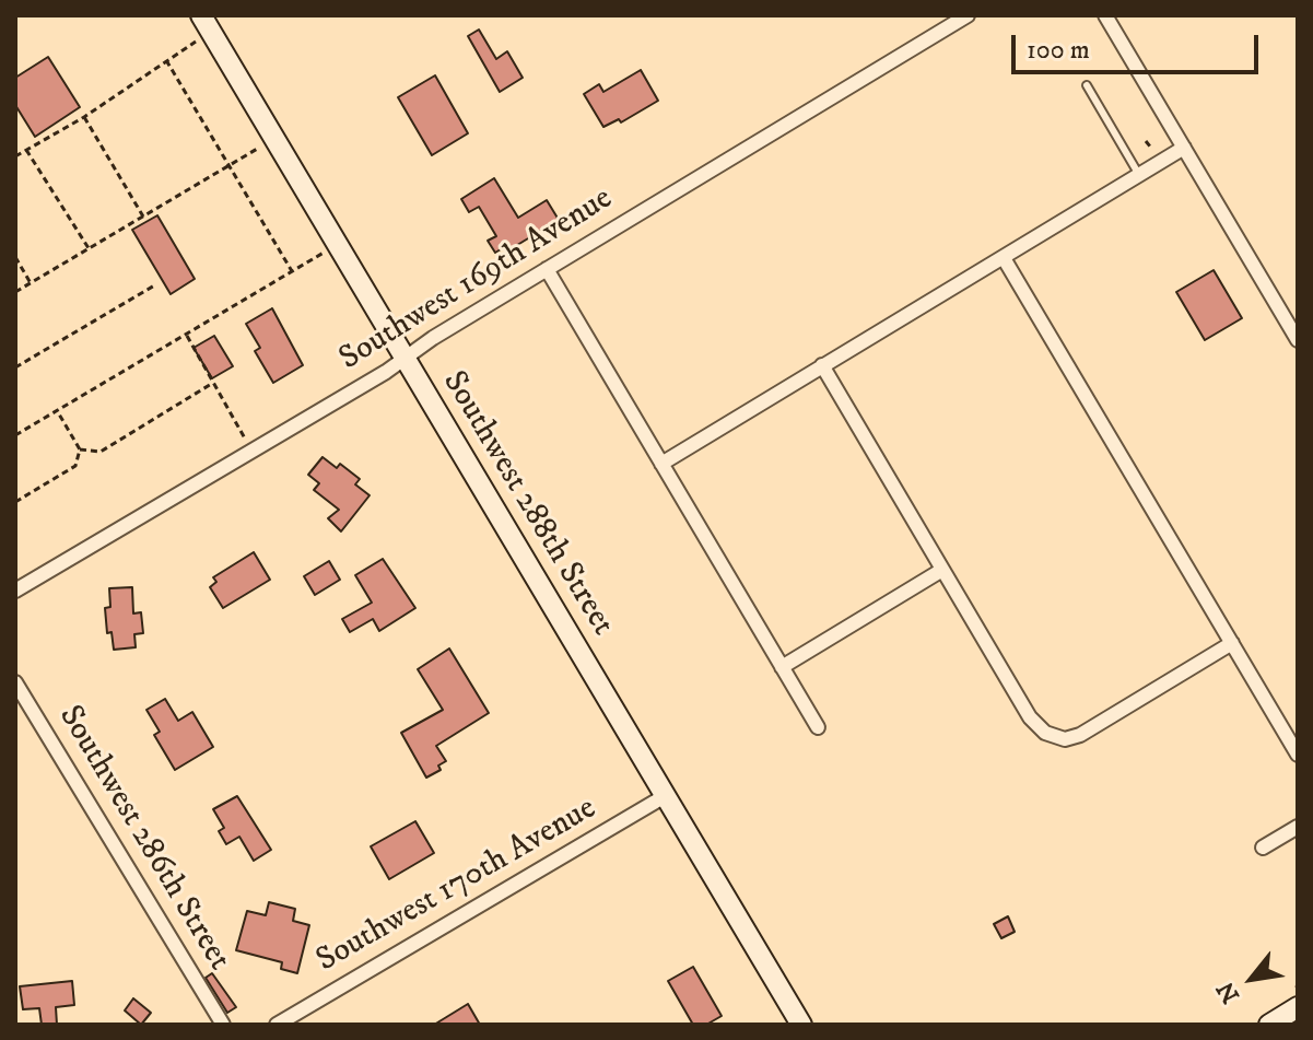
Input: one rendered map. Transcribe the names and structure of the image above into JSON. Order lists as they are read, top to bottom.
{
  "streets": {
    "street": [
      "Southwest 169th Avenue",
      "Southwest 288th Street",
      "Southwest 286th Street",
      "Southwest 170th Avenue"
    ]
  },
  "crossings": [
    ["Southwest 169th Avenue", "Southwest 288th Street"],
    ["Southwest 288th Street", "Southwest 170th Avenue"]
  ],
  "scale_bar": "100 m",
  "north": "bottom left"
}
